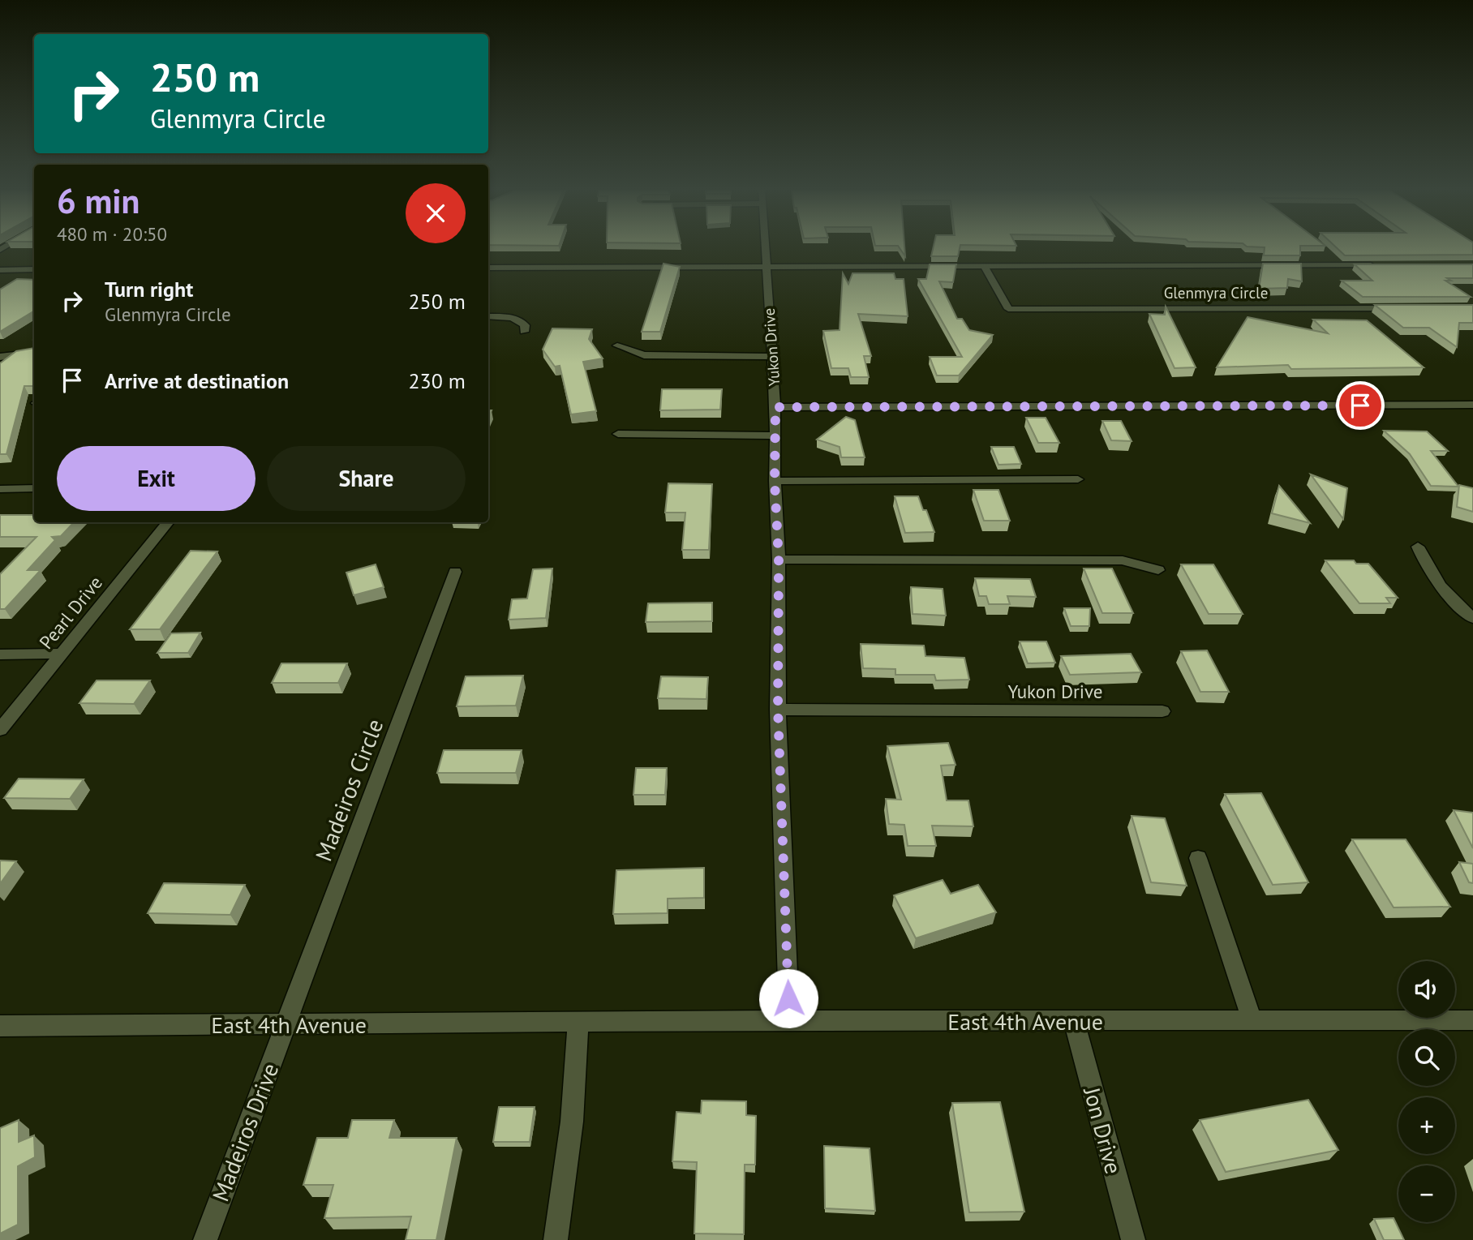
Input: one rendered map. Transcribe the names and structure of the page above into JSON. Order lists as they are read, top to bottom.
{
  "streets": {
    "street": [
      "Glenmyra Circle",
      "Yukon Drive",
      "Pearl Drive",
      "Madeiros Circle",
      "East 4th Avenue",
      "Jon Drive",
      "Madeiros Drive"
    ]
  },
  "crossings": [
    ["Yukon Drive", "East 4th Avenue"],
    ["Madeiros Circle", "East 4th Avenue"],
    ["Madeiros Circle", "Madeiros Drive"],
    ["East 4th Avenue", "Jon Drive"],
    ["East 4th Avenue", "Madeiros Drive"]
  ],
  "page": {
    "turn": ["250 m", "Glenmyra Circle"],
    "heading": ["6 min", "480 m · 20:50"],
    "list": [
      {
        "name": "Turn right",
        "note": "Glenmyra Circle",
        "value": "250 m"
      },
      {
        "name": "Arrive at destination",
        "value": "230 m"
      }
    ],
    "buttons": ["Exit", "Share"],
    "map_buttons": ["+", "−"]
  }
}
